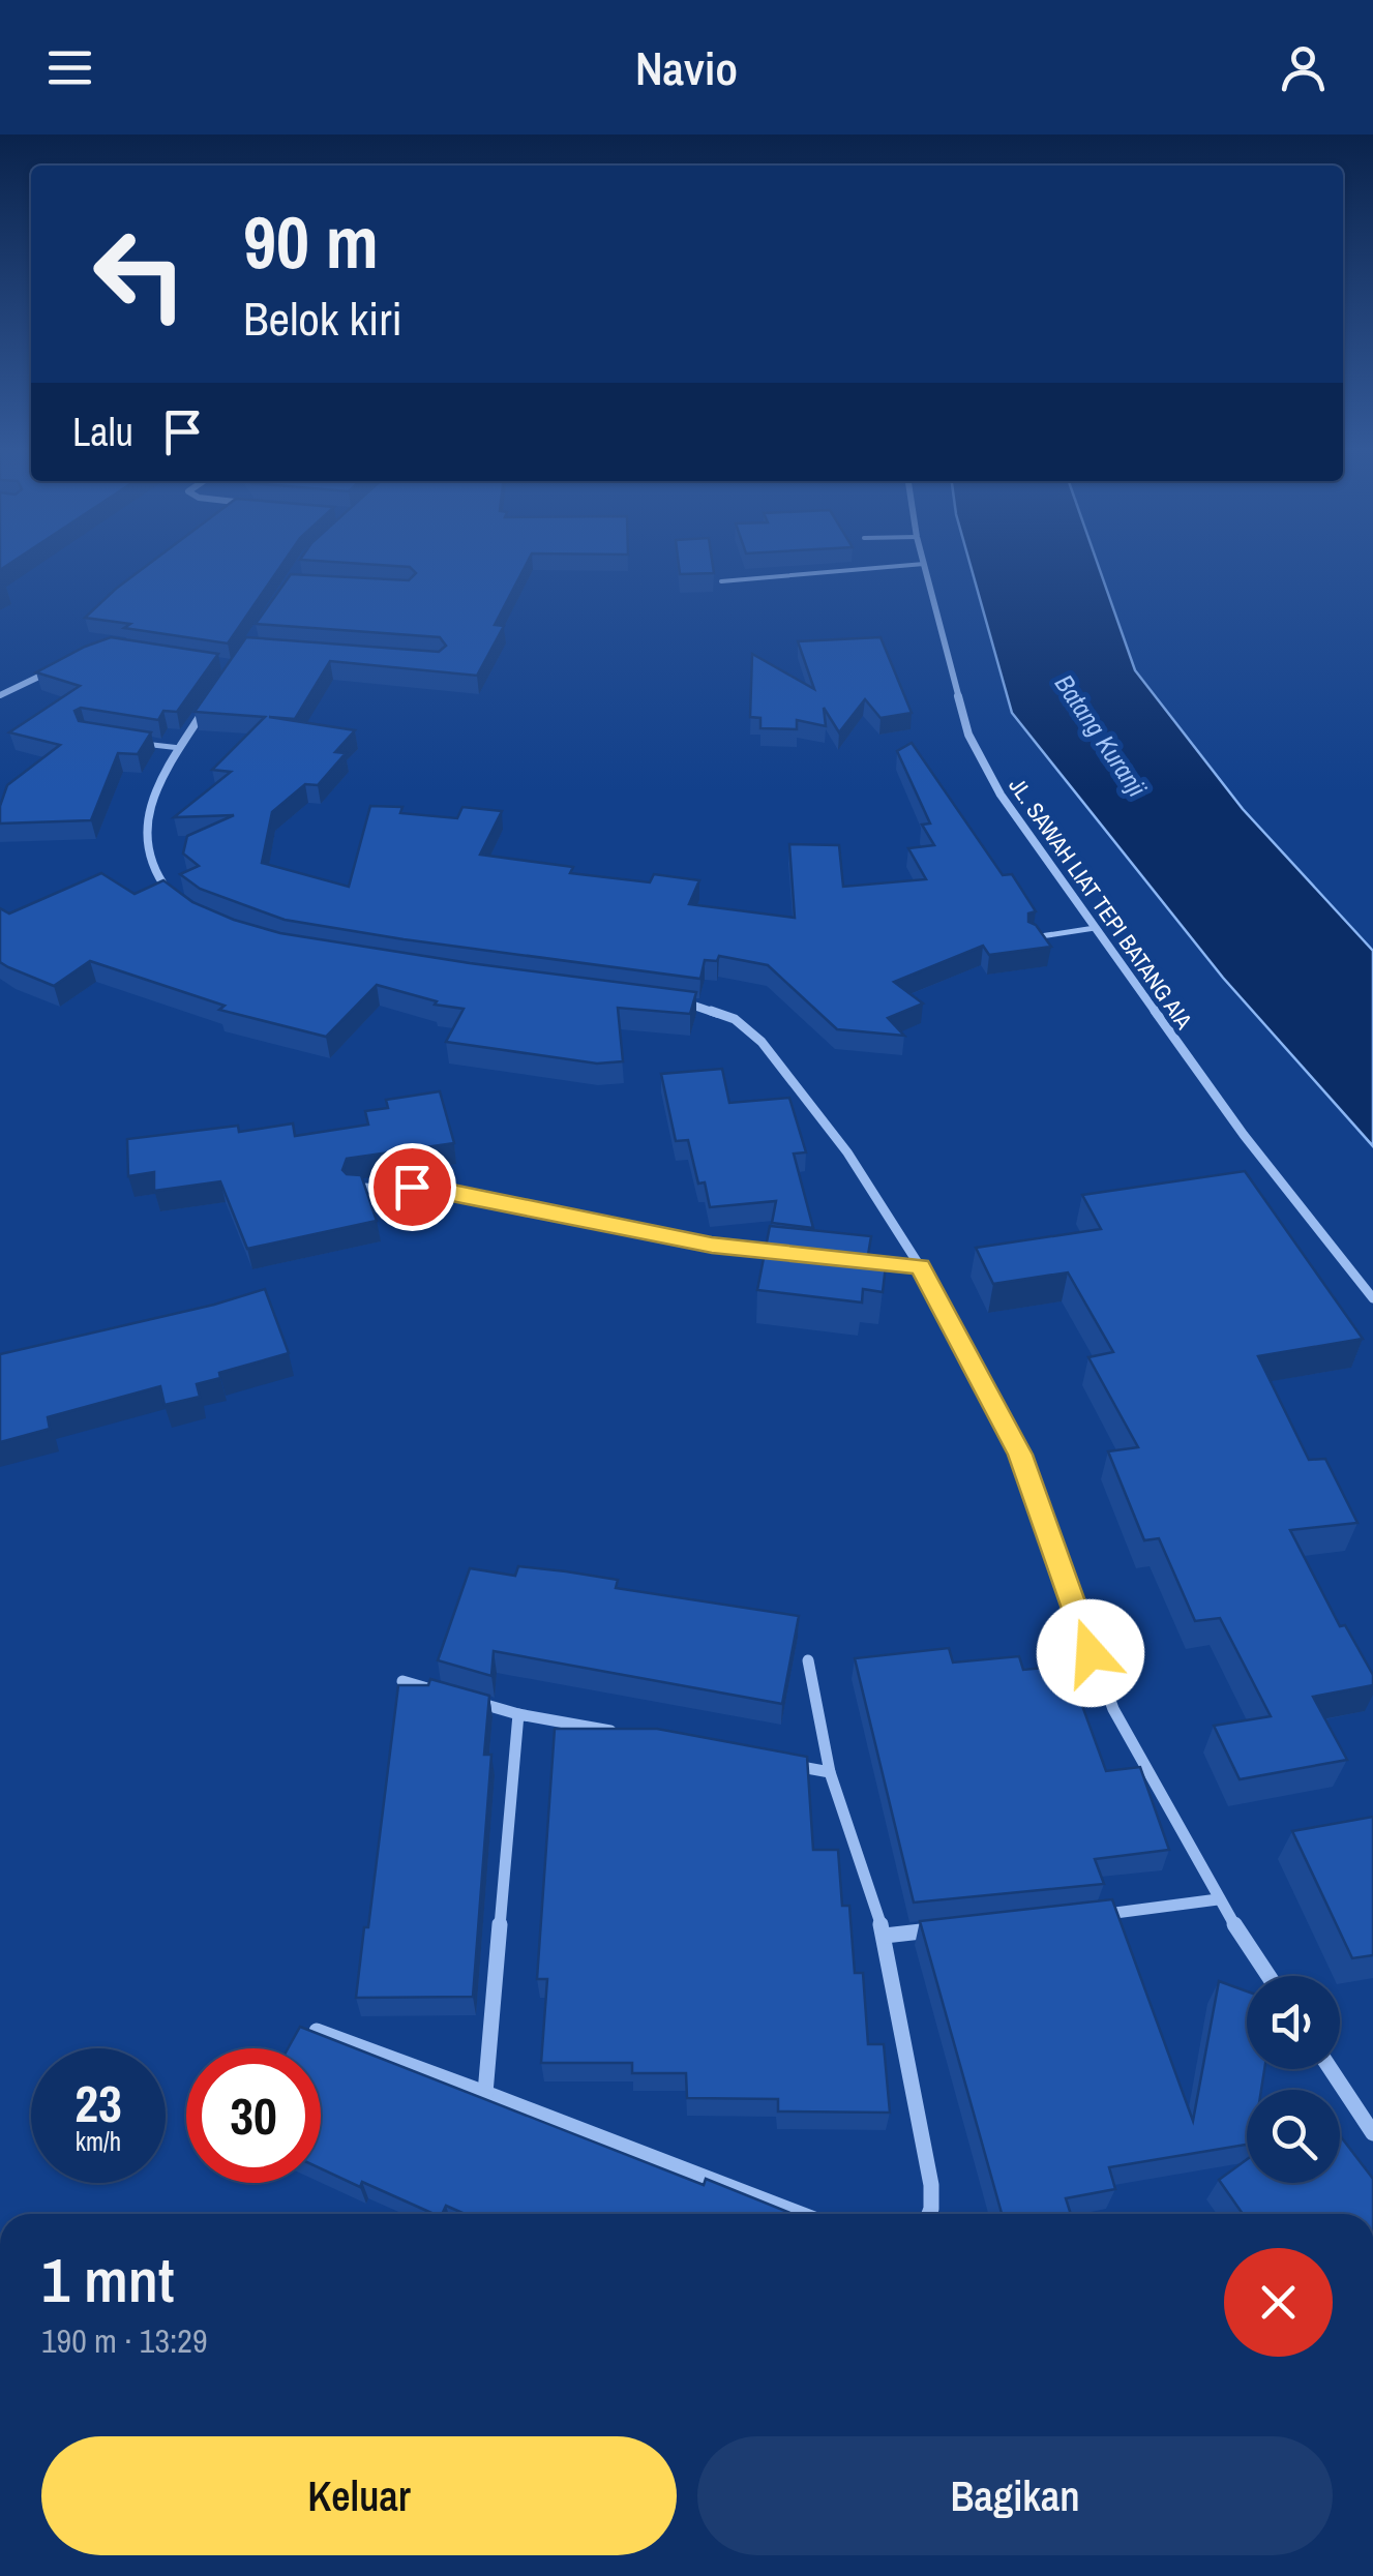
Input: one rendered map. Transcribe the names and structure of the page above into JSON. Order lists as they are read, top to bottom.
{
  "streets": {
    "street": ["JL. SAWAH LIAT TEPI BATANG AIA"]
  },
  "water": ["Batang Kuranji"],
  "page": {
    "header": "Navio",
    "turn": ["90 m", "Belok kiri"],
    "then": "Lalu",
    "speed": "23 km/h",
    "limit": "30",
    "heading": ["1 mnt", "190 m · 13:29"],
    "buttons": ["Keluar", "Bagikan"]
  }
}
